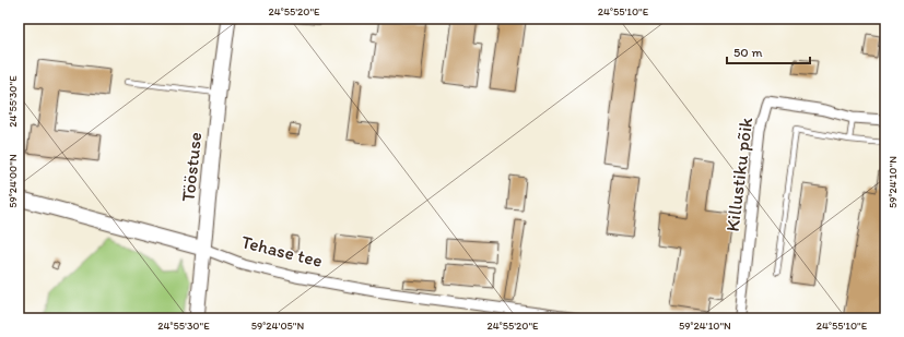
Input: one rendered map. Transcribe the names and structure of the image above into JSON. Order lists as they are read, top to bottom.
{
  "streets": {
    "street": ["Tööstuse", "Killustiku põik", "Tehase tee"]
  },
  "crossings": [
    ["Tööstuse", "Tehase tee"]
  ],
  "scale_bar": "50 m",
  "coordinates": [
    "24°55'20\"E",
    "24°55'10\"E",
    "24°55'30\"E",
    "59°24'00\"N",
    "59°24'10\"N",
    "59°24'05\"N"
  ]
}
